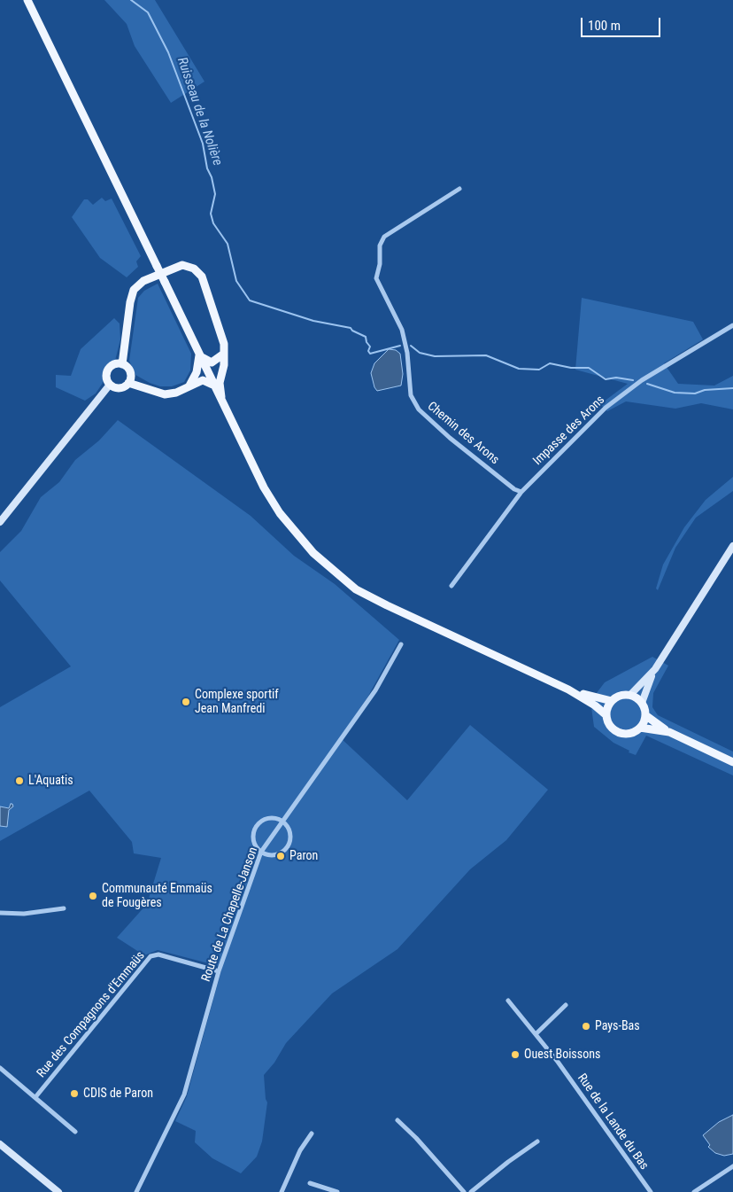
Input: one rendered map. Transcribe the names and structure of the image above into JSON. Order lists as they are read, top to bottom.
{
  "streets": {
    "street": [
      "Impasse des Arons",
      "Chemin des Arons",
      "Route de La Chapelle-Janson",
      "Rue des Compagnons d'Emmaüs",
      "Rue de la Lande du Bas"
    ]
  },
  "crossings": [
    ["Impasse des Arons", "Chemin des Arons"],
    ["Route de La Chapelle-Janson", "Rue des Compagnons d'Emmaüs"]
  ],
  "water": ["Ruisseau de la Nolière"],
  "places": [
    "Complexe sportif Jean Manfredi",
    "L'Aquatis",
    "Paron",
    "Communauté Emmaüs de Fougères",
    "Pays-Bas",
    "Ouest Boissons",
    "CDIS de Paron"
  ],
  "scale_bar": "100 m"
}
